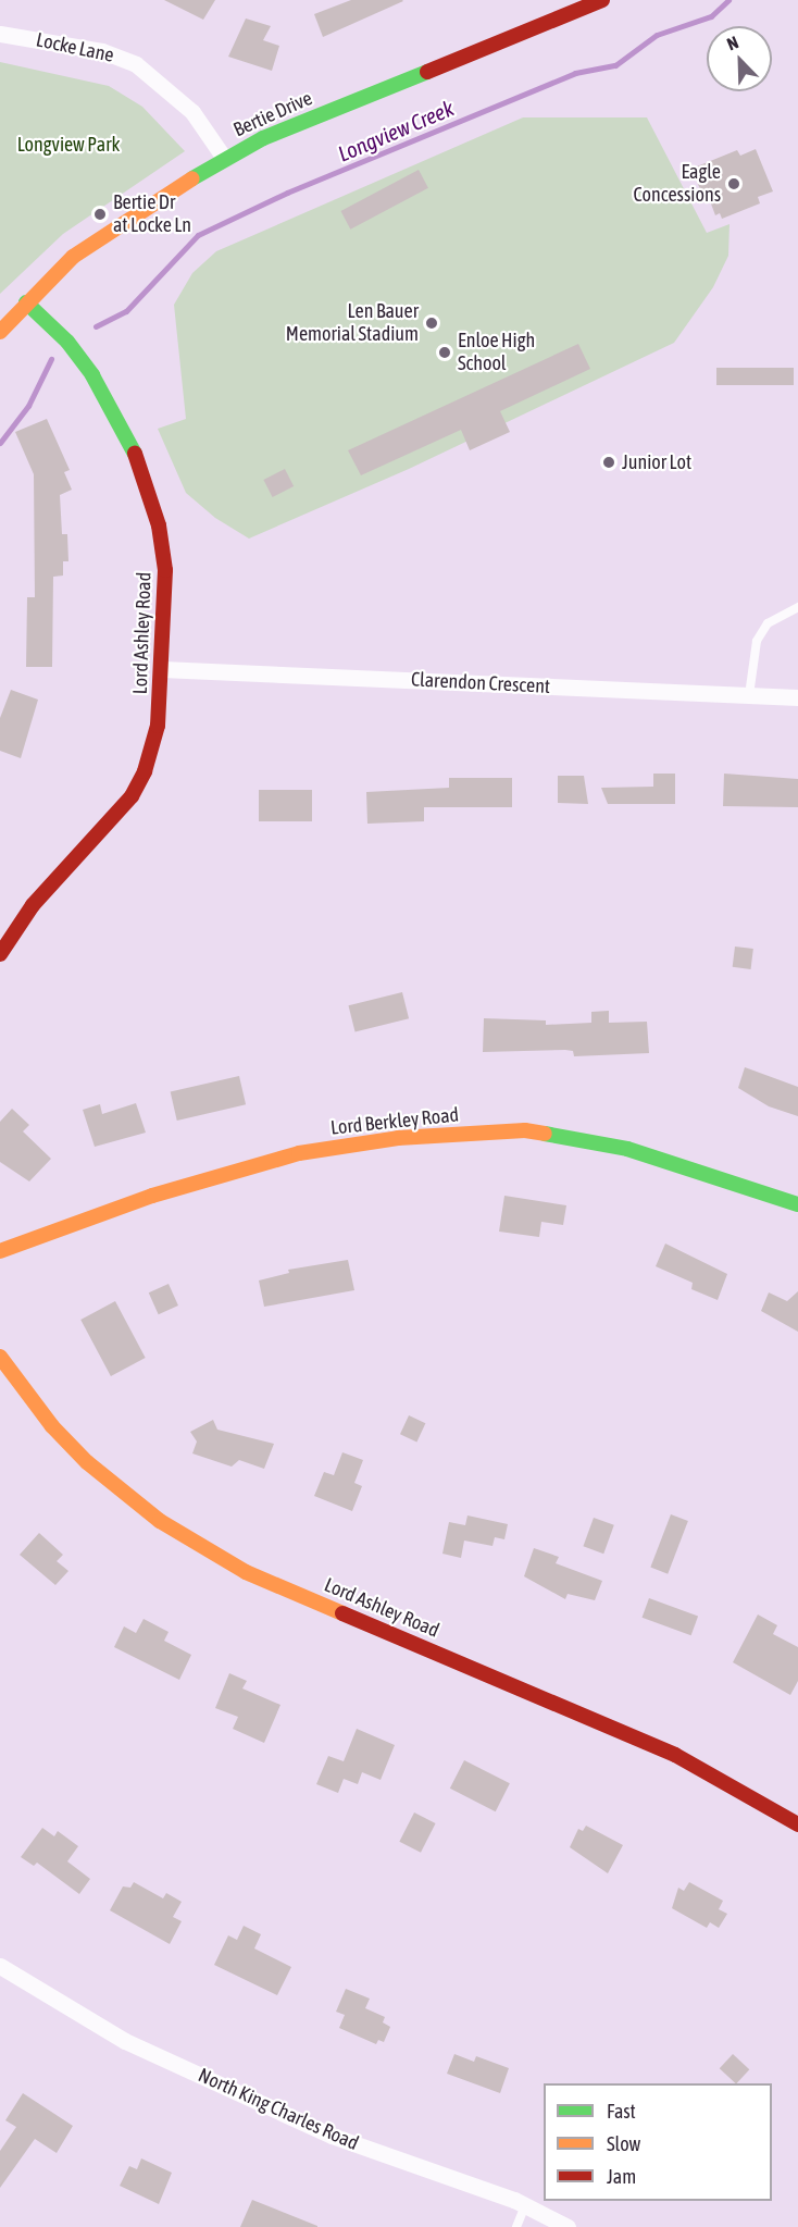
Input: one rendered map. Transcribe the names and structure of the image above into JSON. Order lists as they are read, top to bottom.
{
  "streets": {
    "street": [
      "Locke Lane",
      "Bertie Drive",
      "Lord Ashley Road",
      "Clarendon Crescent",
      "Lord Berkley Road",
      "North King Charles Road"
    ]
  },
  "crossings": [
    ["Locke Lane", "Bertie Drive"],
    ["Bertie Drive", "Lord Ashley Road"],
    ["Lord Ashley Road", "Clarendon Crescent"]
  ],
  "water": ["Longview Creek"],
  "parks": ["Longview Park"],
  "places": [
    "Eagle Concessions",
    "Bertie Dr at Locke Ln",
    "Len Bauer Memorial Stadium",
    "Enloe High School",
    "Junior Lot"
  ],
  "legend": ["Fast", "Slow", "Jam"],
  "north": "top left"
}
